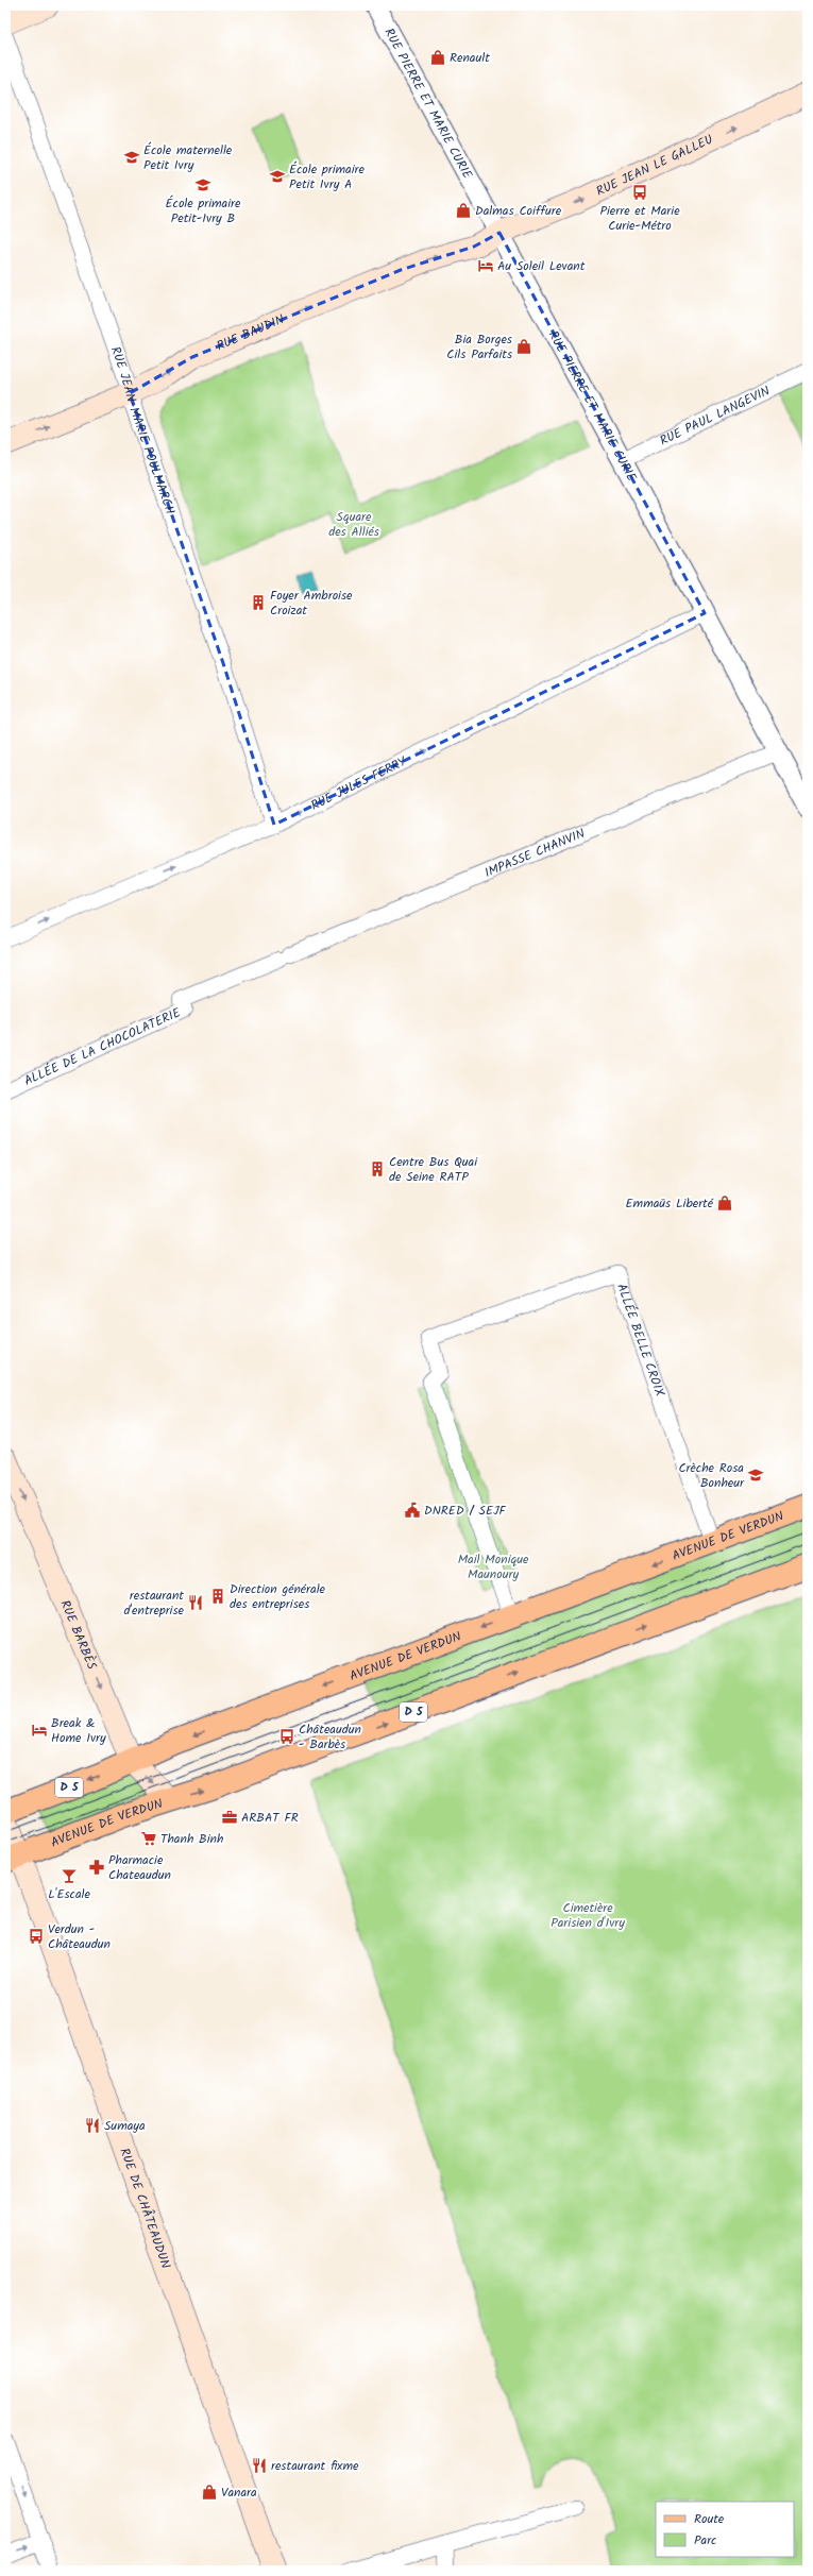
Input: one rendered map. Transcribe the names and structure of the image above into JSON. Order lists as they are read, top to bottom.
{
  "streets": {
    "main road": [
      "RUE JEAN LE GALLEU",
      "RUE BAUDIN",
      "AVENUE DE VERDUN",
      "RUE BARBÈS",
      "D 5",
      "RUE DE CHÂTEAUDUN"
    ],
    "street": [
      "RUE PIERRE ET MARIE CURIE",
      "RUE PAUL LANGEVIN",
      "RUE JEAN-MARIE POULMARCH",
      "RUE JULES FERRY",
      "IMPASSE CHANVIN",
      "ALLÉE DE LA CHOCOLATERIE",
      "ALLÉE BELLE CROIX"
    ]
  },
  "crossings": [
    ["RUE PIERRE ET MARIE CURIE", "RUE JEAN LE GALLEU"],
    ["RUE PIERRE ET MARIE CURIE", "RUE BAUDIN"],
    ["RUE PIERRE ET MARIE CURIE", "RUE PAUL LANGEVIN"],
    ["RUE PIERRE ET MARIE CURIE", "RUE JULES FERRY"],
    ["RUE PIERRE ET MARIE CURIE", "IMPASSE CHANVIN"],
    ["RUE JEAN LE GALLEU", "RUE BAUDIN"],
    ["RUE BAUDIN", "RUE JEAN-MARIE POULMARCH"],
    ["RUE JEAN-MARIE POULMARCH", "RUE JULES FERRY"],
    ["IMPASSE CHANVIN", "ALLÉE DE LA CHOCOLATERIE"],
    ["ALLÉE BELLE CROIX", "AVENUE DE VERDUN"],
    ["AVENUE DE VERDUN", "RUE BARBÈS"],
    ["AVENUE DE VERDUN", "RUE DE CHÂTEAUDUN"]
  ],
  "one_way": [
    "RUE JEAN LE GALLEU",
    "RUE BAUDIN",
    "RUE JULES FERRY",
    "RUE BARBÈS"
  ],
  "parks": ["Square des Alliés", "Mail Monique Maunoury", "Cimetière Parisien d'Ivry"],
  "places": {
    "shop": [
      "Renault",
      "Dalmas Coiffure",
      "Bia Borges Cils Parfaits",
      "Emmaüs Liberté",
      "Vanara"
    ],
    "school or university": [
      "École maternelle Petit Ivry",
      "École primaire Petit Ivry A",
      "École primaire Petit-Ivry B",
      "Crèche Rosa Bonheur"
    ],
    "bus stop": ["Pierre et Marie Curie-Métro", "Châteaudun - Barbès", "Verdun - Châteaudun"],
    "hotel": ["Au Soleil Levant", "Break & Home Ivry"],
    "building": ["Foyer Ambroise Croizat", "Centre Bus Quai de Seine RATP", "Direction générale des entreprises"],
    "public building": ["DNRED / SEJF"],
    "restaurant": ["restaurant d'entreprise", "Sumaya", "restaurant fixme"],
    "office": ["ARBAT FR"],
    "supermarket": ["Thanh Binh"],
    "pharmacy": ["Pharmacie Chateaudun"],
    "bar": ["L'Escale"]
  },
  "legend": ["Route", "Parc"]
}
